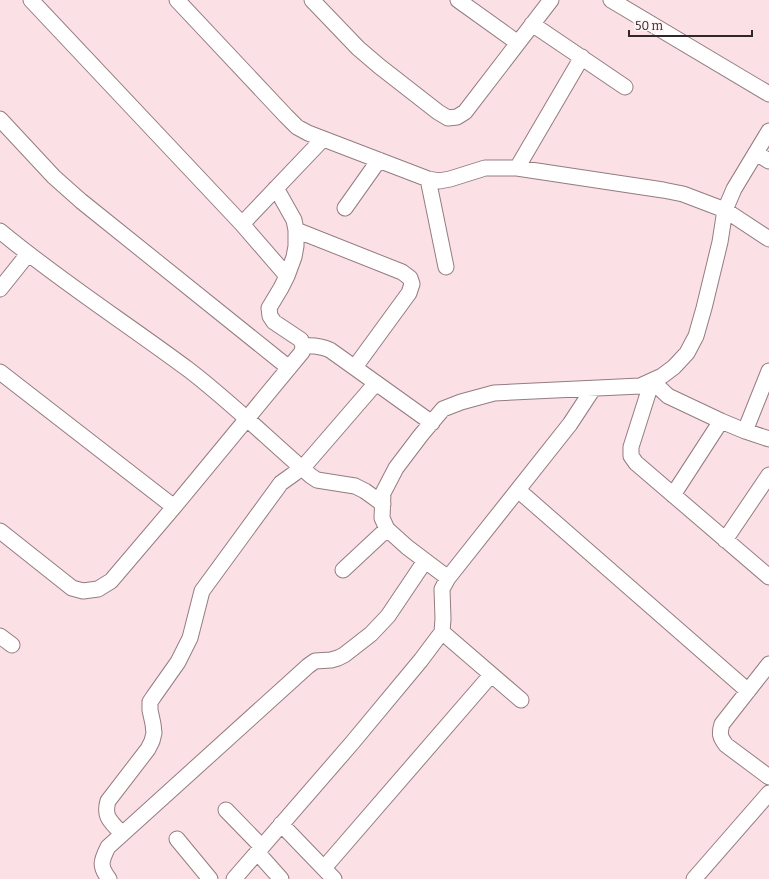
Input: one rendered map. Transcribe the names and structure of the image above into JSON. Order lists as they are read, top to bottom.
{
  "scale_bar": "50 m"
}
